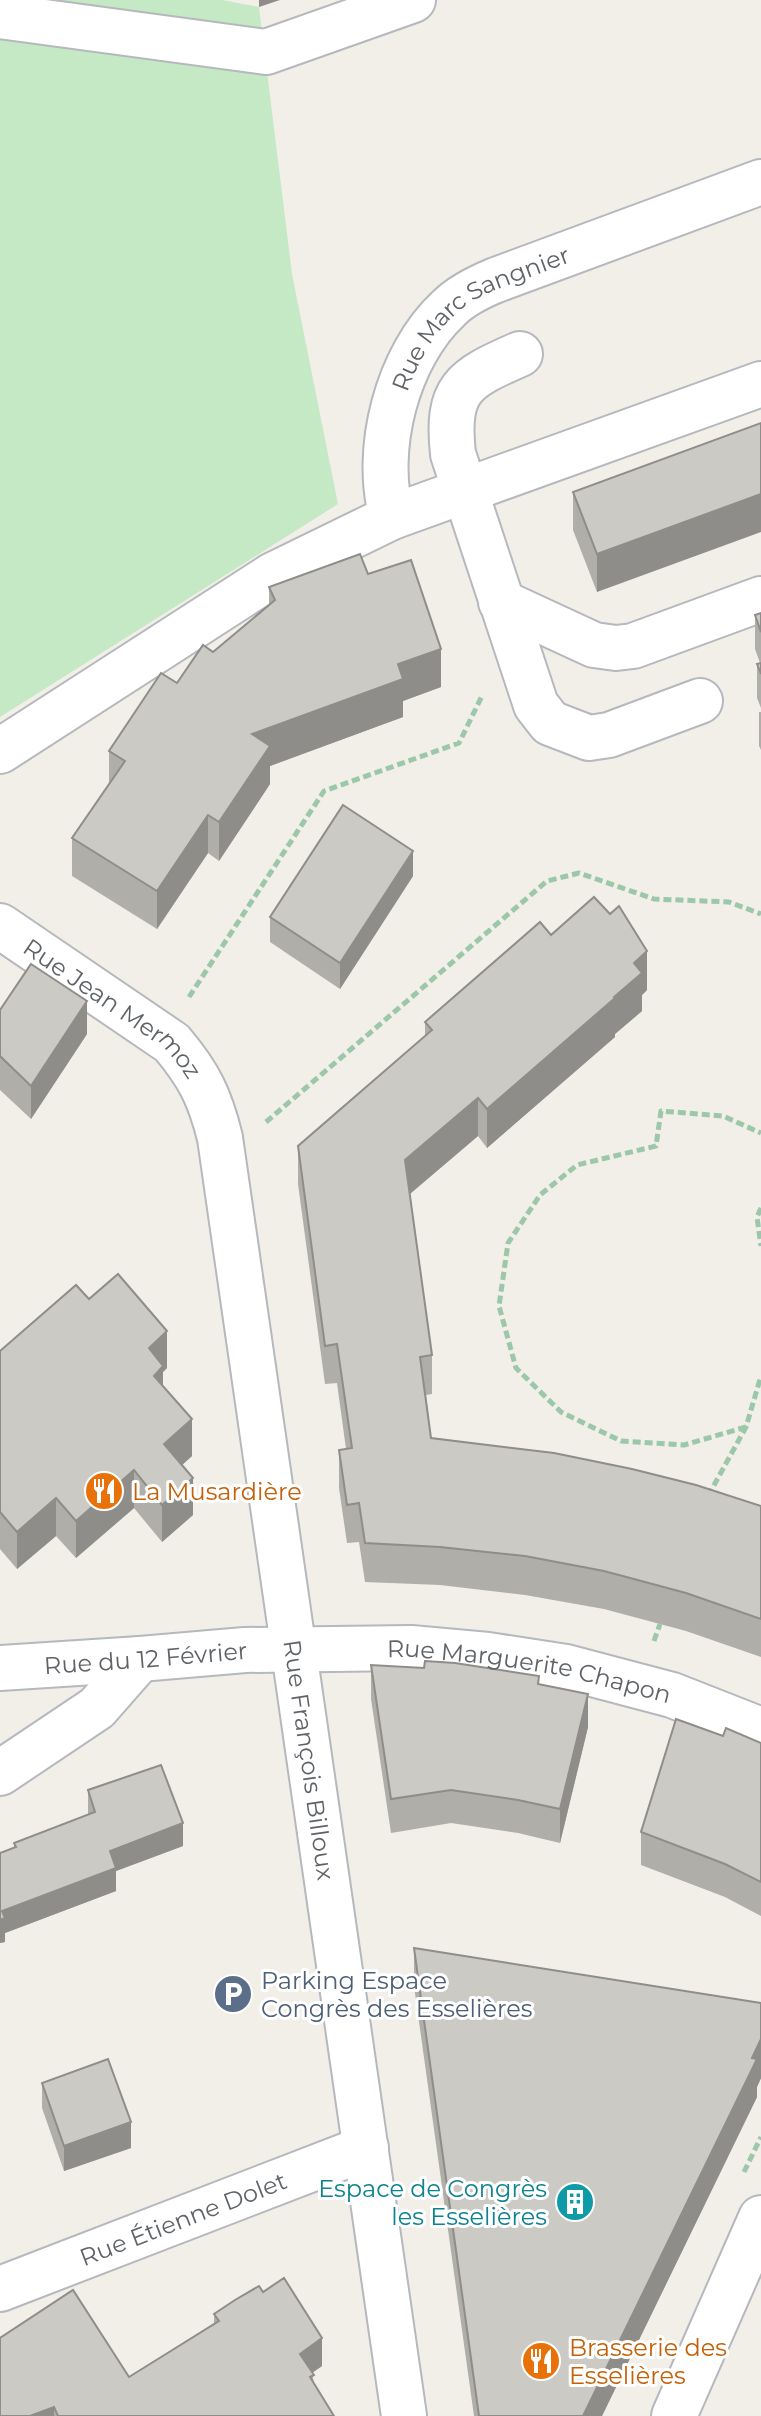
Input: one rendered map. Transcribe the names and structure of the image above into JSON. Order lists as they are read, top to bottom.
{
  "streets": {
    "street": [
      "Rue Marc Sangnier",
      "Rue Jean Mermoz",
      "Rue du 12 Février",
      "Rue Marguerite Chapon",
      "Rue François Billoux",
      "Rue Étienne Dolet"
    ]
  },
  "crossings": [
    ["Rue Jean Mermoz", "Rue François Billoux"],
    ["Rue du 12 Février", "Rue Marguerite Chapon"],
    ["Rue du 12 Février", "Rue François Billoux"],
    ["Rue Marguerite Chapon", "Rue François Billoux"],
    ["Rue François Billoux", "Rue Étienne Dolet"]
  ],
  "places": {
    "restaurant": ["La Musardière", "Brasserie des Esselières"],
    "parking": ["Parking Espace Congrès des Esselières"],
    "building": ["Espace de Congrès les Esselières"]
  }
}
